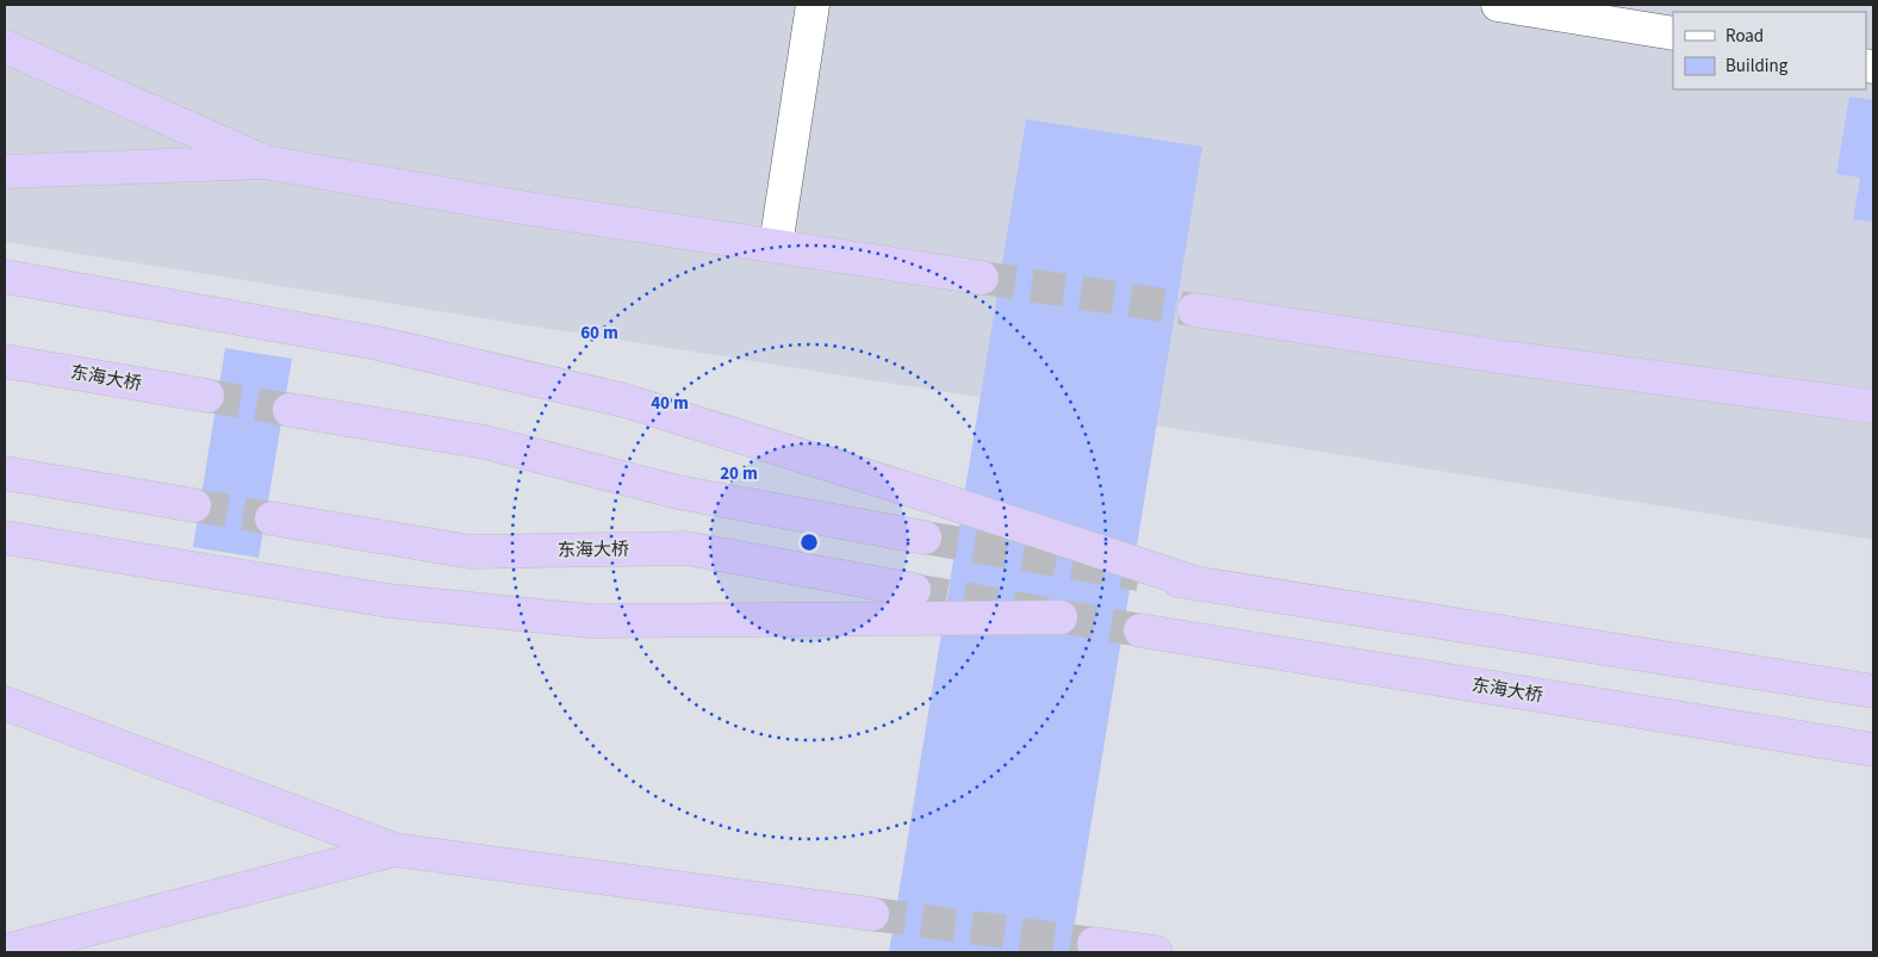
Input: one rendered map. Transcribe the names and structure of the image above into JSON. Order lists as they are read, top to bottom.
{
  "streets": {
    "highway": ["东海大桥"]
  },
  "legend": ["Road", "Building"],
  "rings": ["60 m", "40 m", "20 m"]
}
